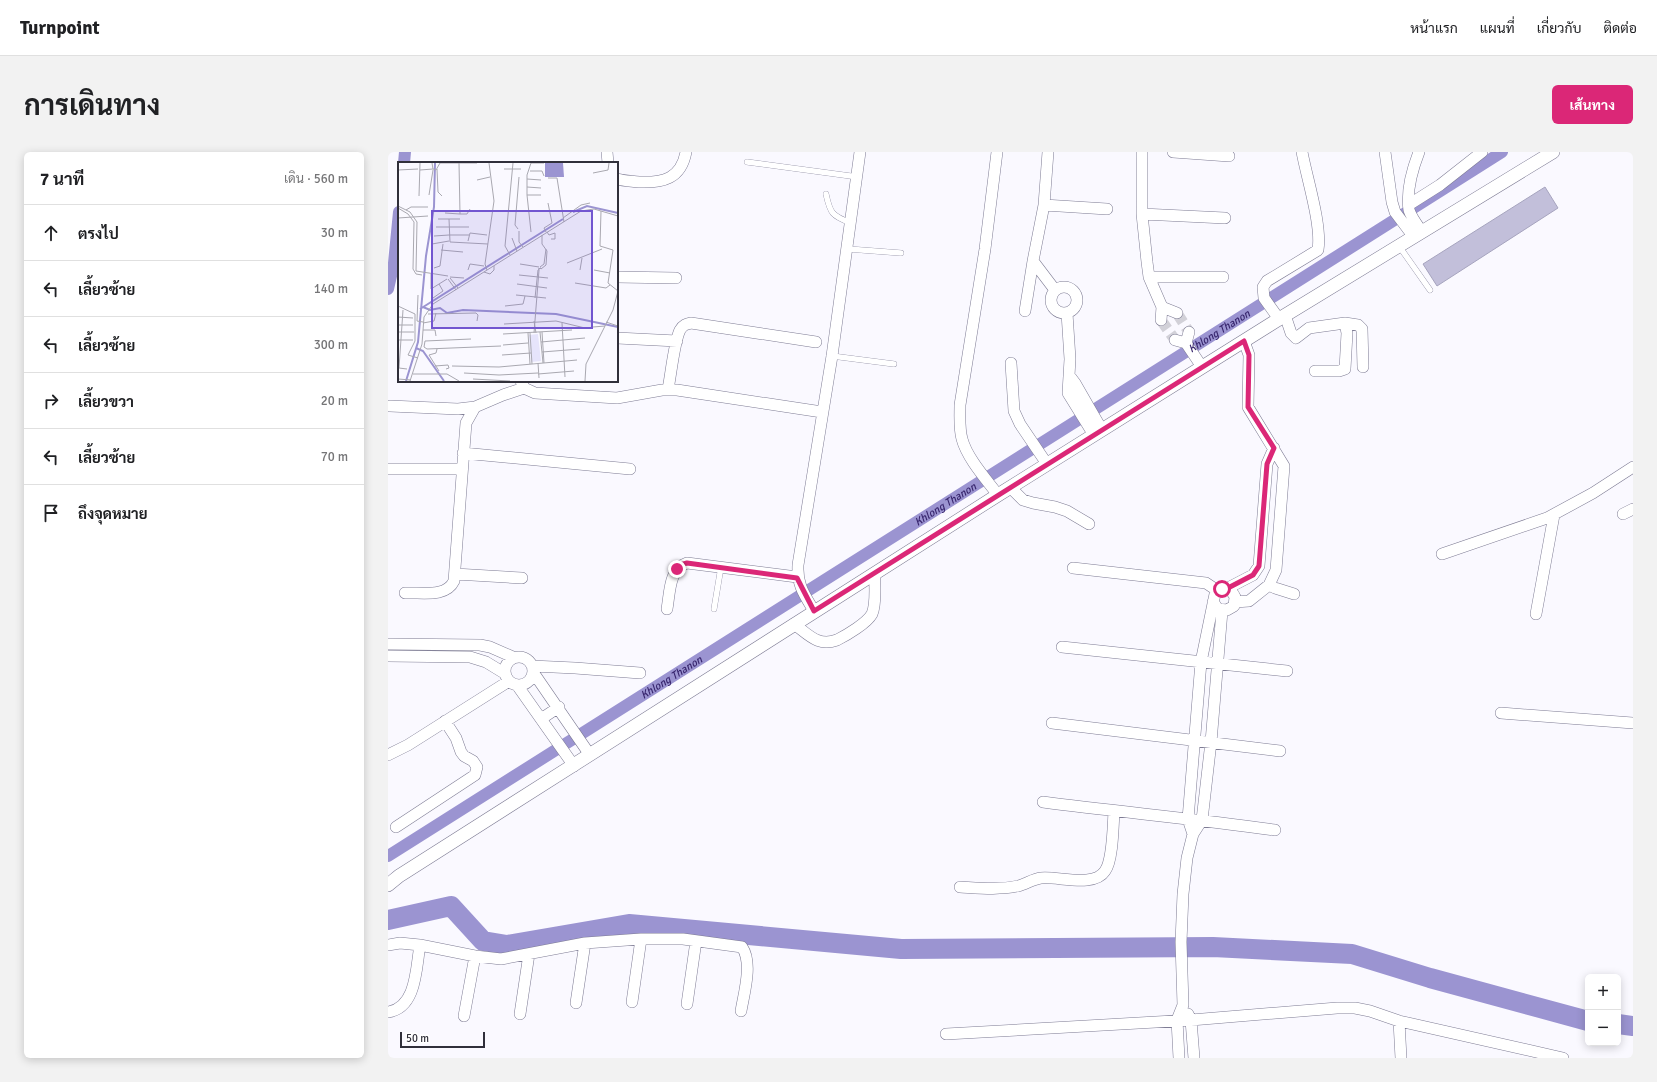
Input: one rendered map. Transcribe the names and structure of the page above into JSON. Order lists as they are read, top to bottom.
{
  "water": ["Khlong Thanon"],
  "scale_bar": "50 m",
  "page": {
    "header": "Turnpoint",
    "nav": [
      "หน้าแรก",
      "แผนที่",
      "เกี่ยวกับ",
      "ติดต่อ"
    ],
    "title": "การเดินทาง",
    "buttons": "เส้นทาง",
    "heading": ["7 นาที", "เดิน · 560 m"],
    "list": [
      ["ตรงไป", "30 m"],
      ["เลี้ยวซ้าย", "140 m"],
      ["เลี้ยวซ้าย", "300 m"],
      ["เลี้ยวขวา", "20 m"],
      ["เลี้ยวซ้าย", "70 m"],
      "ถึงจุดหมาย"
    ],
    "map_buttons": ["+", "−"],
    "scale": "50 m"
  }
}
